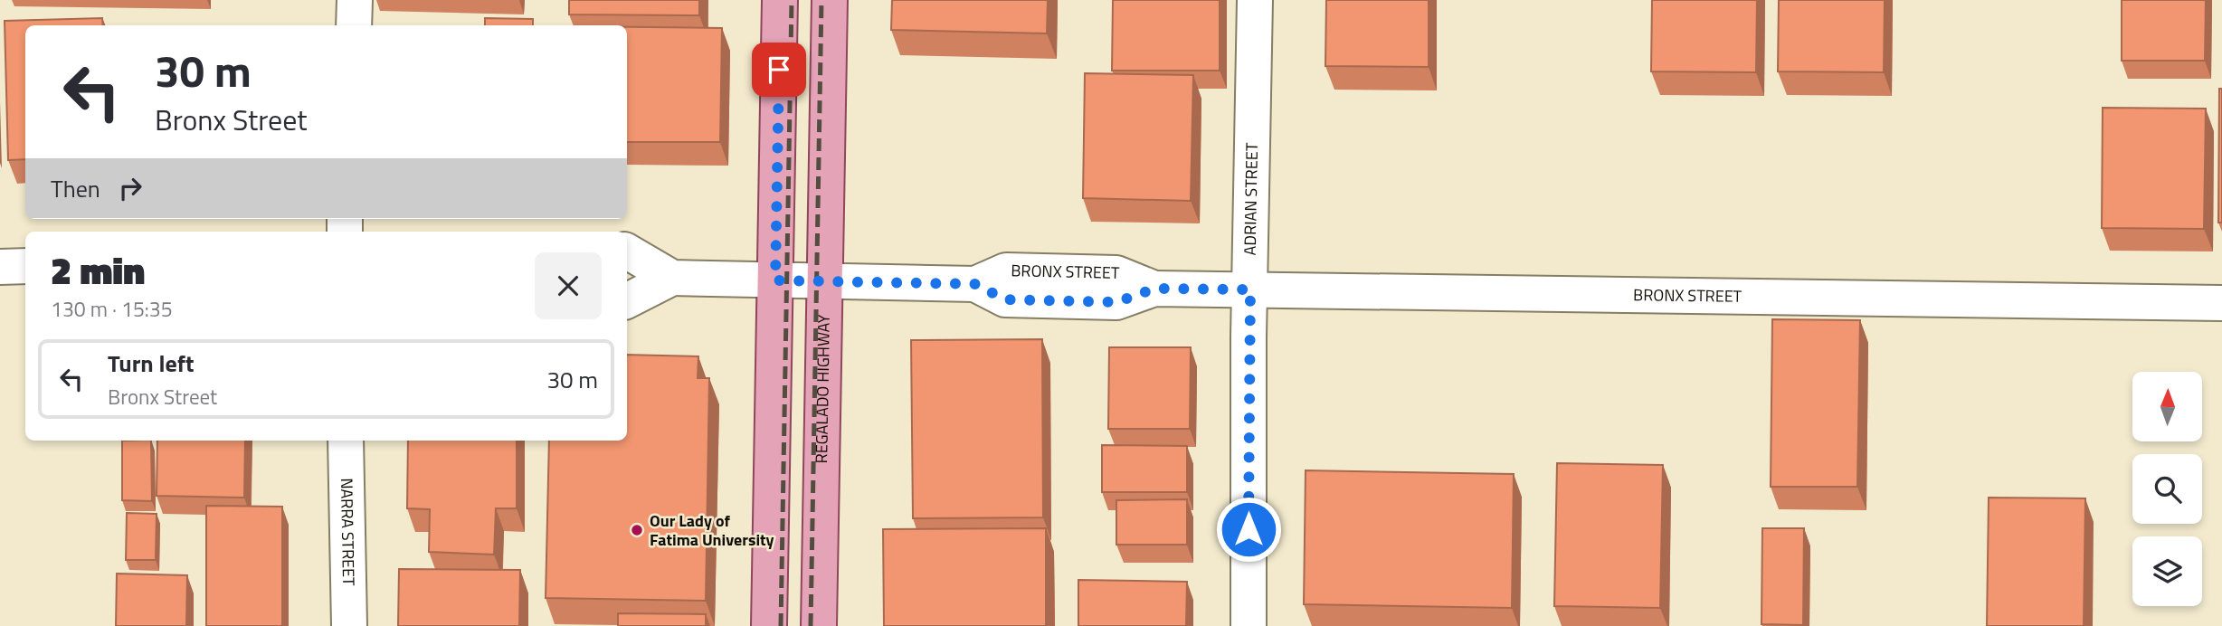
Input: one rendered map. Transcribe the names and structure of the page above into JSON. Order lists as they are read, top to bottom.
{
  "streets": {
    "main road": ["REGALADO HIGHWAY"],
    "street": ["ADRIAN STREET", "BRONX STREET", "NARRA STREET"]
  },
  "crossings": [
    ["ADRIAN STREET", "BRONX STREET"],
    ["BRONX STREET", "REGALADO HIGHWAY"]
  ],
  "places": ["Our Lady of Fatima University"],
  "north": "top",
  "page": {
    "turn": ["30 m", "Bronx Street"],
    "then": "Then",
    "heading": ["2 min", "130 m · 15:35"],
    "list": [
      {
        "name": "Turn left",
        "note": "Bronx Street",
        "value": "30 m"
      }
    ]
  }
}
